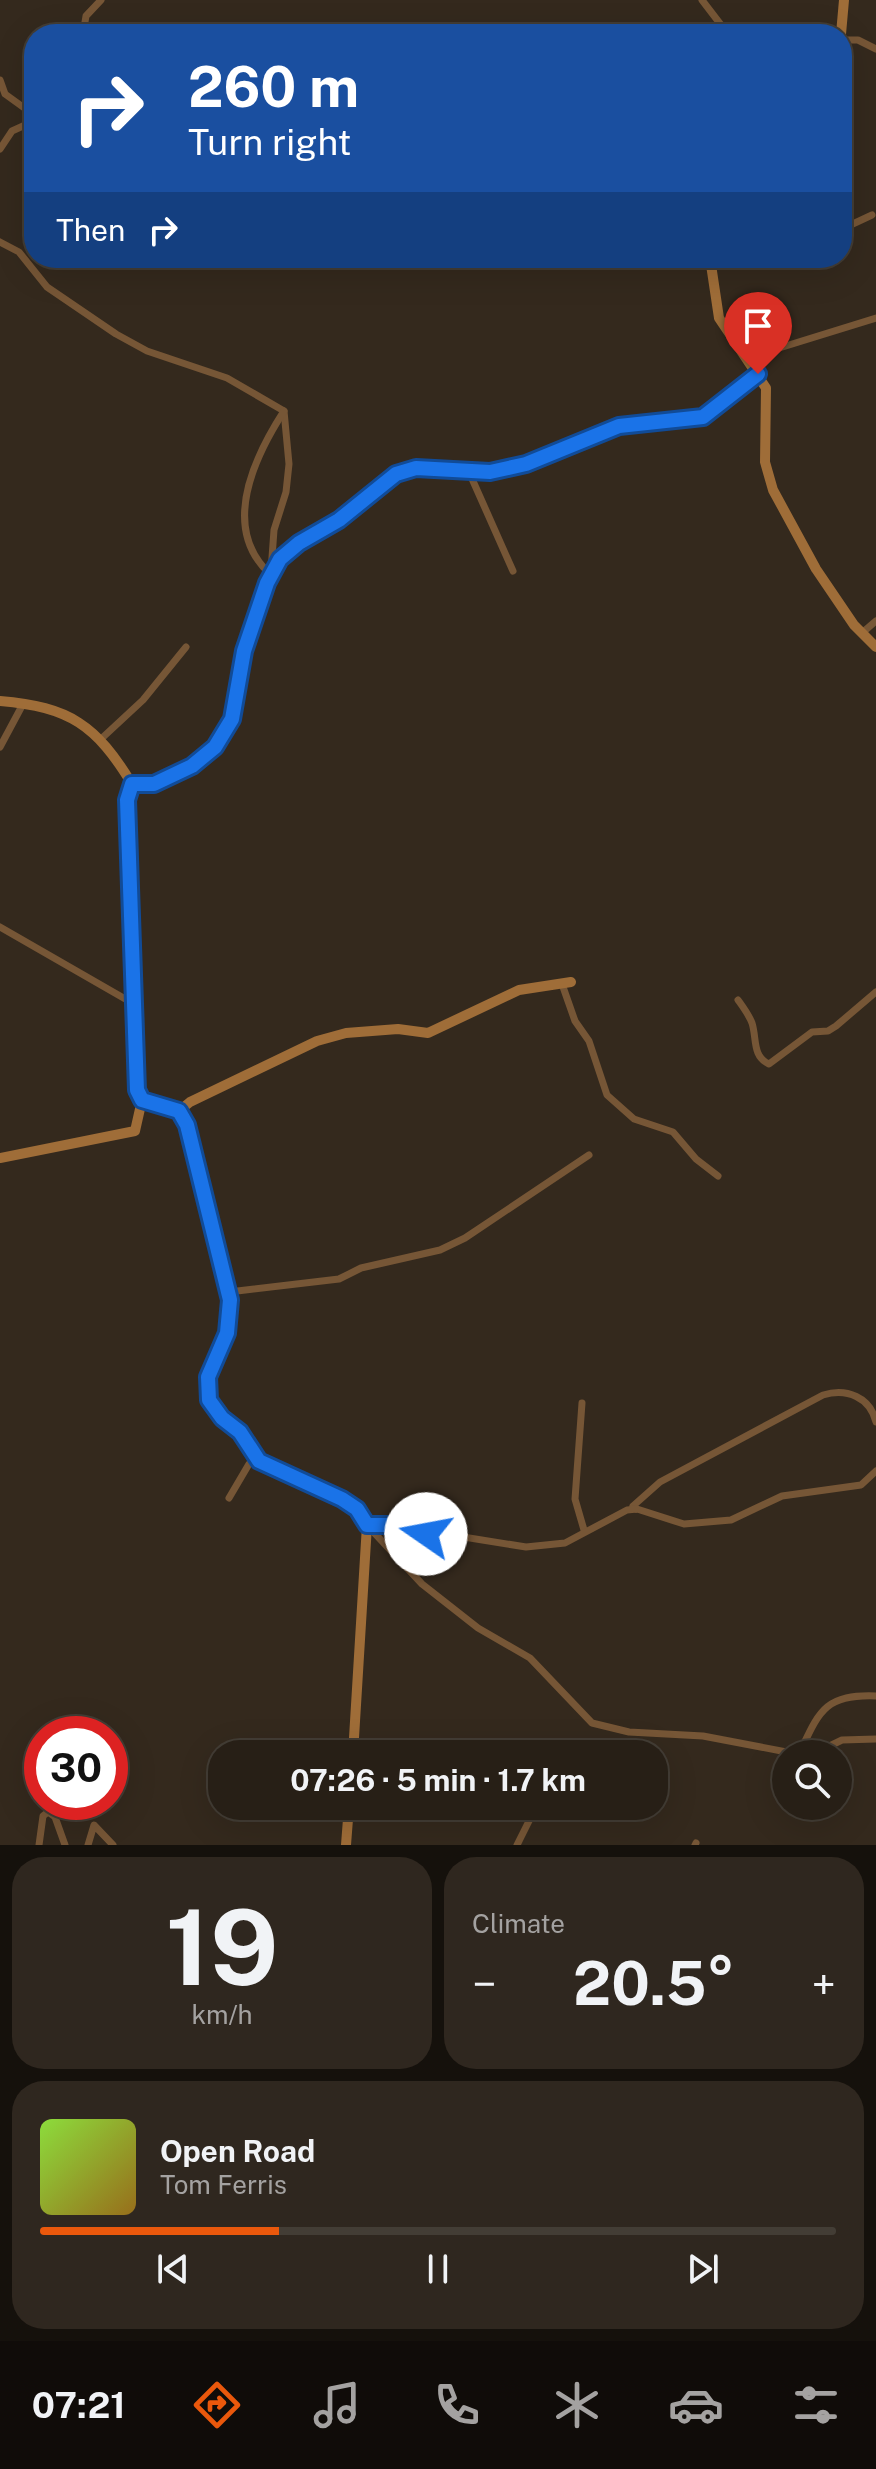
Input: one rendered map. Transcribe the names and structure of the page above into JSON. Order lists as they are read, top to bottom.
{
  "page": {
    "turn": ["260 m", "Turn right"],
    "then": "Then",
    "limit": "30",
    "trip": "07:26 · 5 min · 1.7 km",
    "tile": [
      ["19", "km/h"],
      "Climate"
    ],
    "heat": ["−", "20.5°", "+"],
    "song": ["Open Road", "Tom Ferris"],
    "tabs": "07:21"
  }
}
